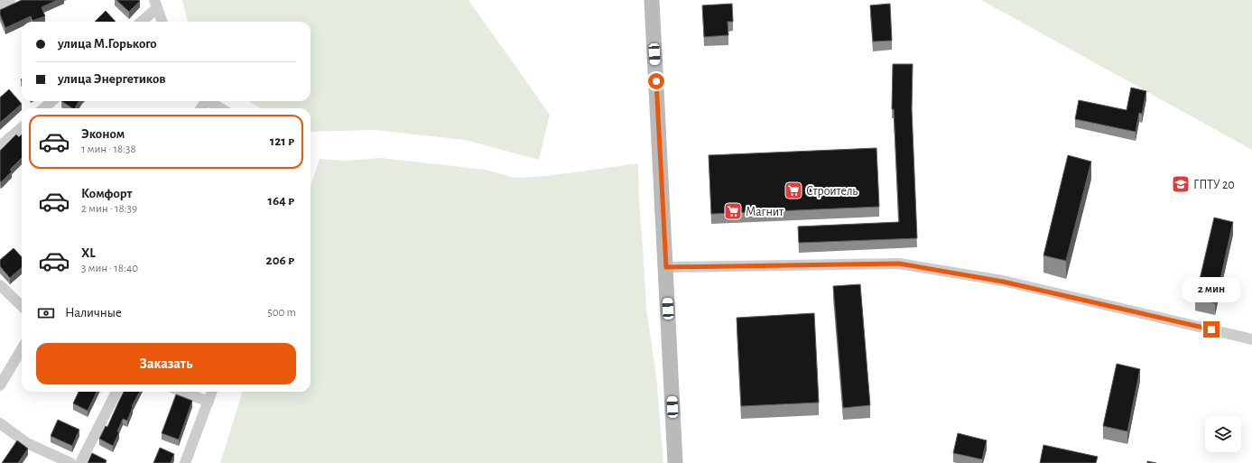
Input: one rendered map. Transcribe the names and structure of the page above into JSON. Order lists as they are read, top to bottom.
{
  "places": {
    "school or university": ["ГПТУ 20"],
    "supermarket": ["Строитель", "Магнит"]
  },
  "page": {
    "banner": ["улица М.Горького", "улица Энергетиков"],
    "list": [
      {
        "name": "Эконом",
        "note": "1 мин · 18:38",
        "value": "121 ₽"
      },
      {
        "name": "Комфорт",
        "note": "2 мин · 18:39",
        "value": "164 ₽"
      },
      {
        "name": "XL",
        "note": "3 мин · 18:40",
        "value": "206 ₽"
      }
    ],
    "bubble": "2 мин",
    "pay": ["Наличные", "500 m"],
    "buttons": "Заказать"
  }
}
